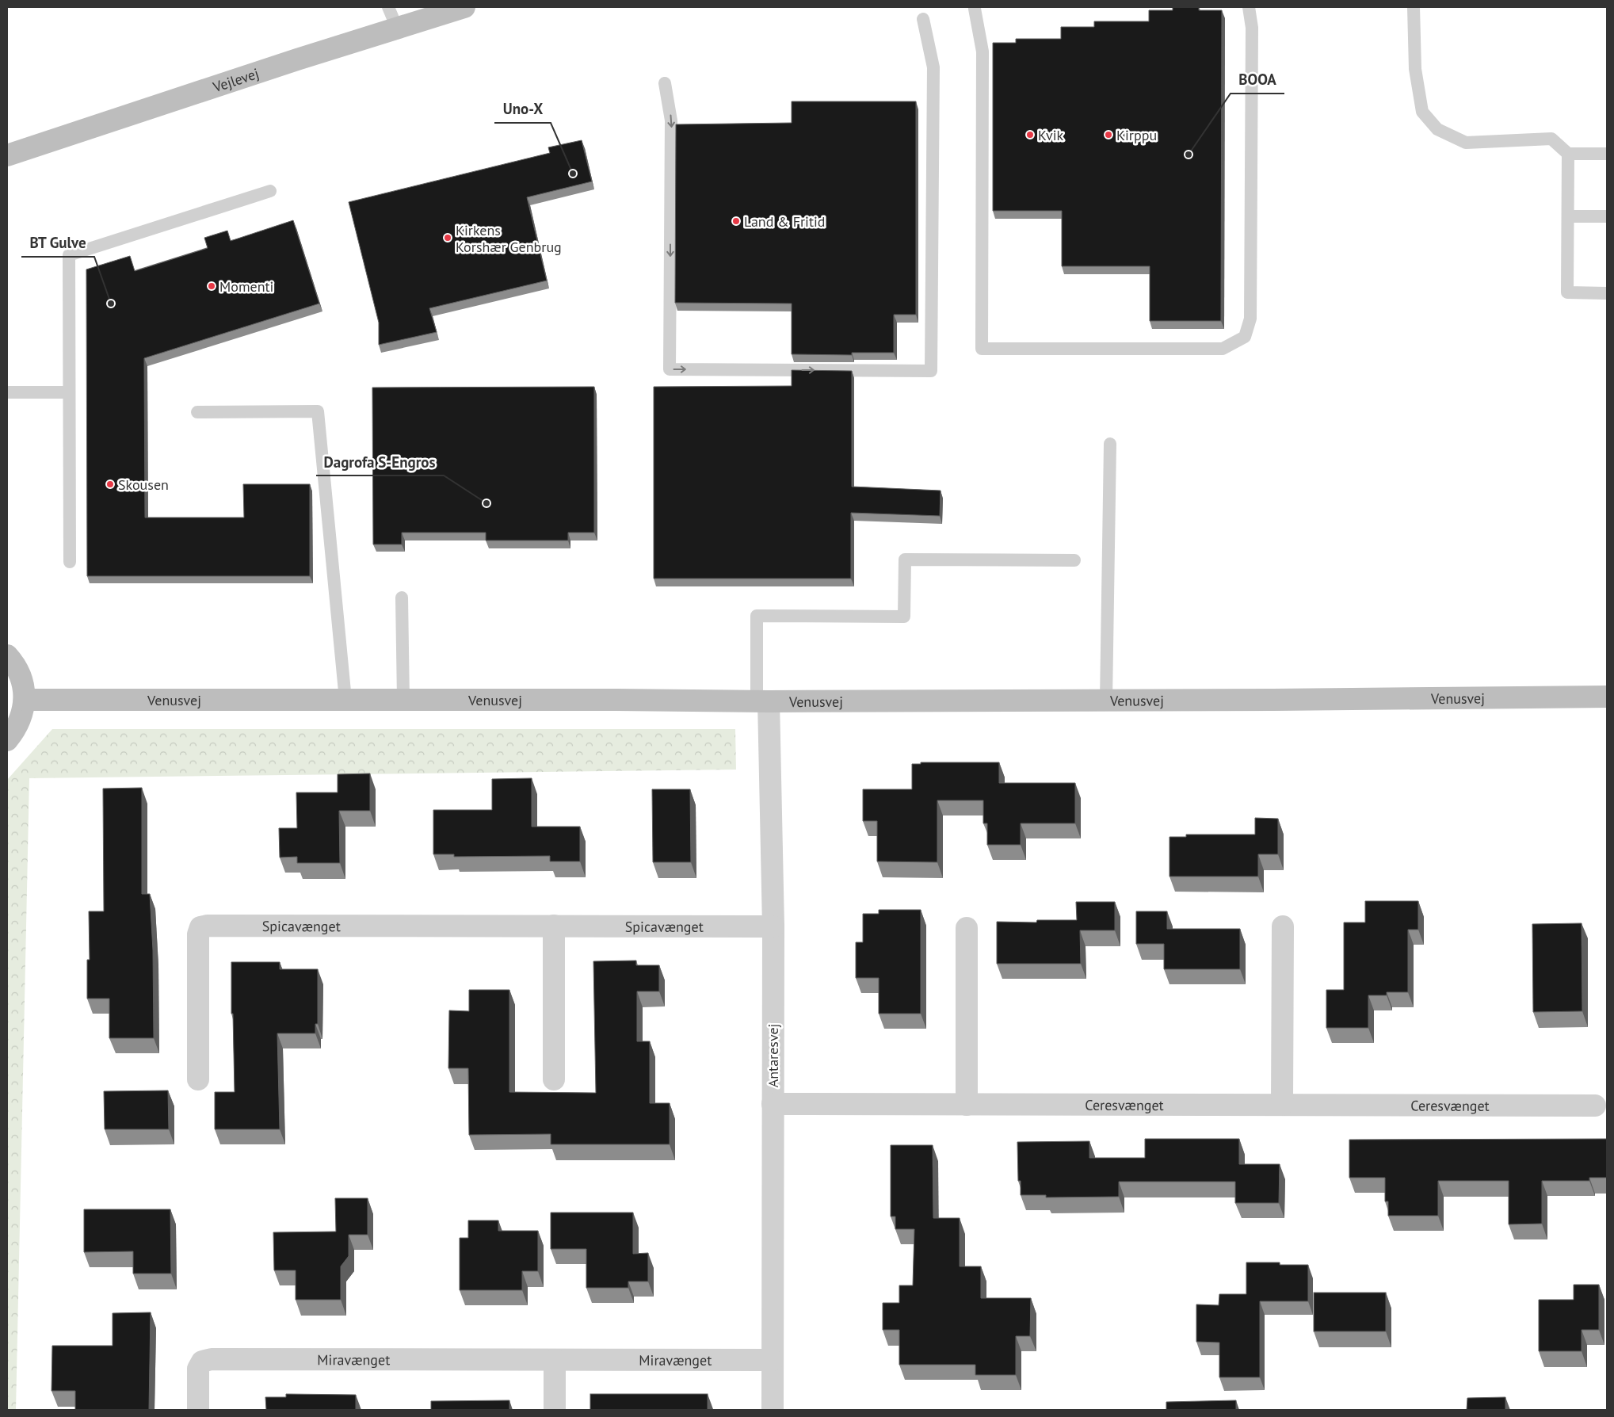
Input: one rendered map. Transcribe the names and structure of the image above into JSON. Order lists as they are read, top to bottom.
{
  "streets": {
    "street": [
      "Vejlevej",
      "Venusvej",
      "Spicavænget",
      "Antaresvej",
      "Ceresvænget",
      "Miravænget"
    ]
  },
  "crossings": [
    ["Venusvej", "Antaresvej"],
    ["Spicavænget", "Antaresvej"],
    ["Antaresvej", "Ceresvænget"],
    ["Antaresvej", "Miravænget"]
  ],
  "places": [
    "Kvik",
    "Kirppu",
    "BOOA",
    "Uno-X",
    "Land & Fritid",
    "Kirkens Korshær Genbrug",
    "Momenti",
    "BT Gulve",
    "Skousen",
    "Dagrofa S-Engros"
  ]
}
